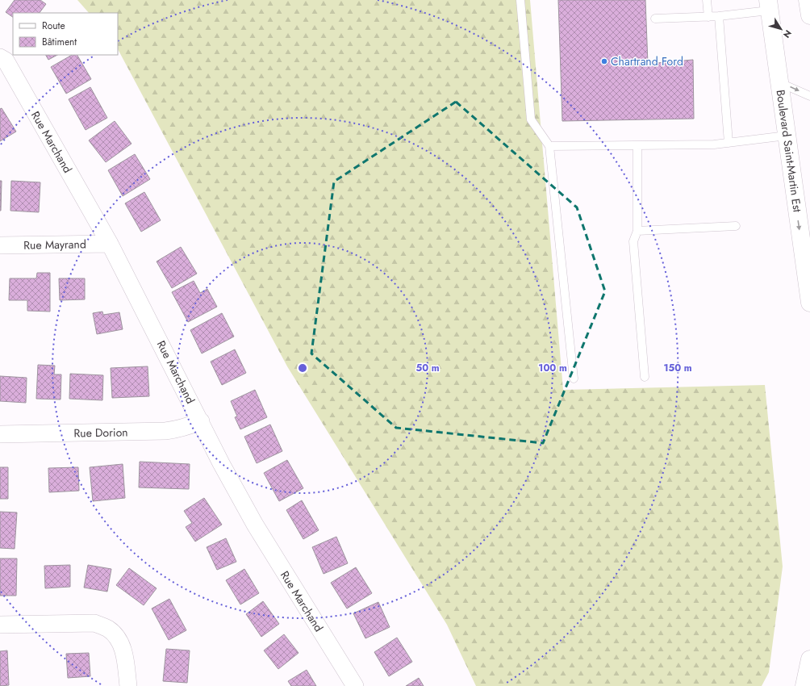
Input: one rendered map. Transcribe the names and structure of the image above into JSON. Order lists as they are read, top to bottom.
{
  "streets": {
    "main road": ["Boulevard Saint-Martin Est"],
    "street": ["Rue Marchand", "Rue Mayrand", "Rue Dorion"]
  },
  "crossings": [
    ["Rue Marchand", "Rue Mayrand"],
    ["Rue Marchand", "Rue Dorion"]
  ],
  "one_way": ["Boulevard Saint-Martin Est"],
  "places": ["Chartrand Ford"],
  "legend": ["Route", "Bâtiment"],
  "north": "bottom right",
  "rings": ["50 m", "100 m", "150 m"]
}
